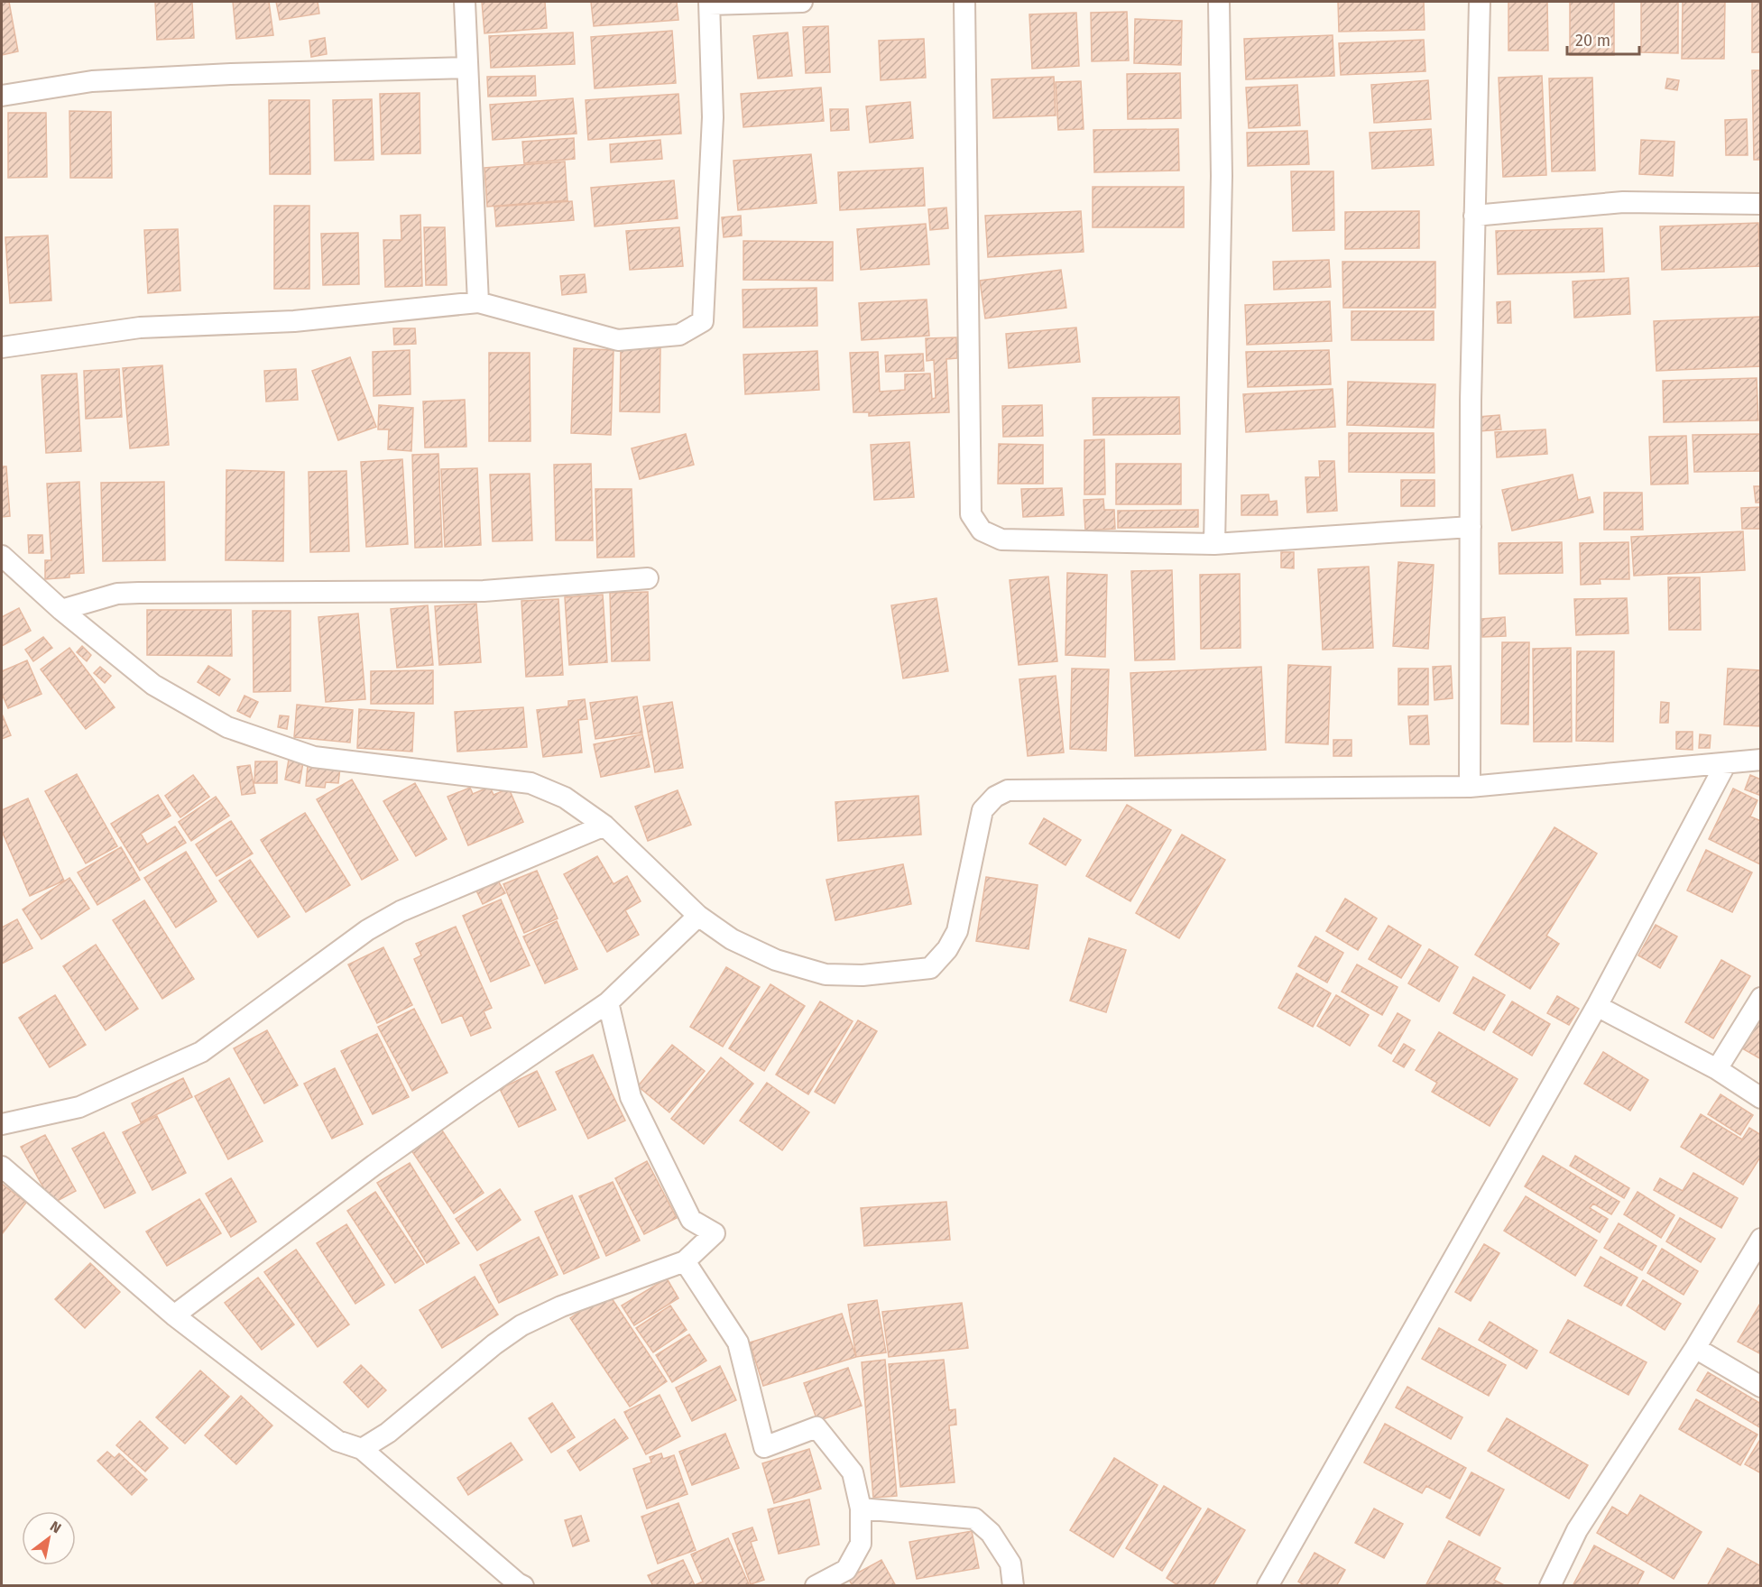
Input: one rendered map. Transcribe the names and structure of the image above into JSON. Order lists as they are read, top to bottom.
{
  "scale_bar": "20 m",
  "north": "top right"
}
